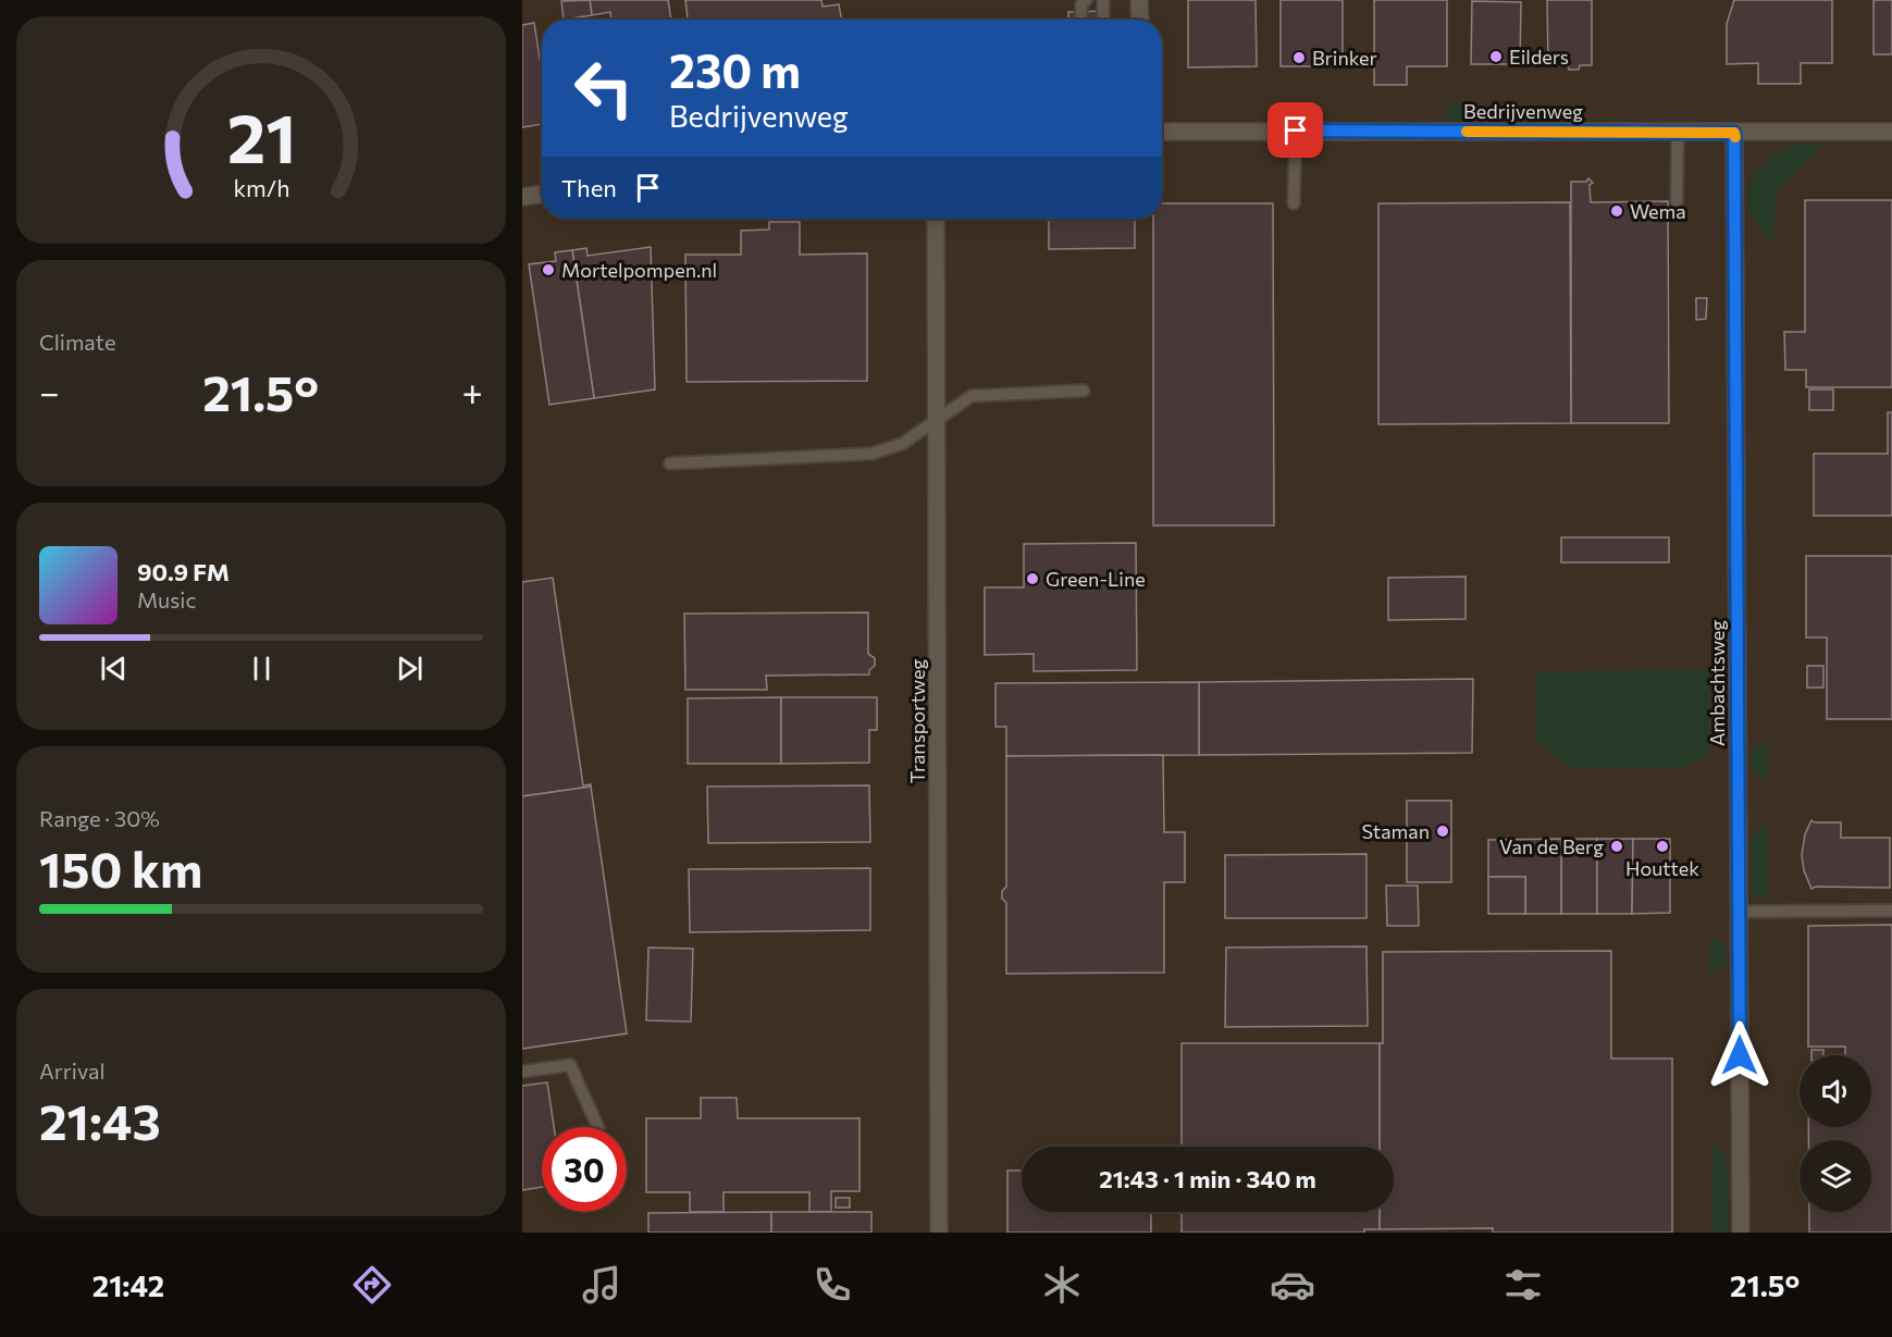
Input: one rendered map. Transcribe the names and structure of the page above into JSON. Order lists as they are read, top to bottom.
{
  "streets": {
    "street": ["Bedrijvenweg", "Ambachtsweg", "Transportweg"]
  },
  "crossings": [
    ["Bedrijvenweg", "Ambachtsweg"]
  ],
  "places": [
    "Eilders",
    "Brinker",
    "Wema",
    "Mortelpompen.nl",
    "Green-Line",
    "Staman",
    "Van de Berg",
    "Houttek"
  ],
  "page": {
    "turn": ["230 m", "Bedrijvenweg"],
    "then": "Then",
    "tile": [
      "Climate",
      ["Range · 30%", "150 km"],
      ["Arrival", "21:43"]
    ],
    "heat": ["−", "21.5°", "+"],
    "song": ["90.9 FM", "Music"],
    "limit": "30",
    "trip": "21:43 · 1 min · 340 m",
    "tabs": ["21:42", "21.5°"],
    "gauge": ["21", "km/h"]
  }
}
